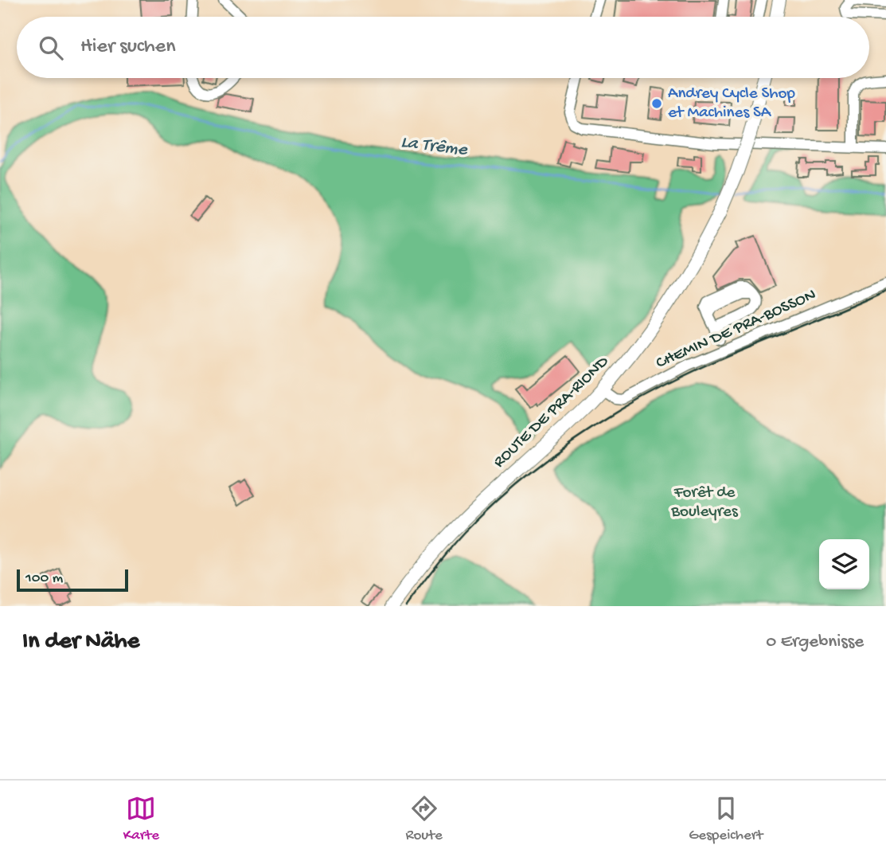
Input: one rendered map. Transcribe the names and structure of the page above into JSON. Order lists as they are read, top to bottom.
{
  "streets": {
    "main road": ["ROUTE DE PRA-RIOND"],
    "street": ["CHEMIN DE PRA-BOSSON"]
  },
  "crossings": [
    ["CHEMIN DE PRA-BOSSON", "ROUTE DE PRA-RIOND"]
  ],
  "water": ["La Trême"],
  "parks": ["Forêt de Bouleyres"],
  "places": ["Andrey Cycle Shop et Machines SA"],
  "scale_bar": "100 m",
  "page": {
    "search": "Hier suchen",
    "scale": "100 m",
    "heading": ["In der Nähe", "0 Ergebnisse"],
    "nav": ["Karte", "Route", "Gespeichert"]
  }
}
